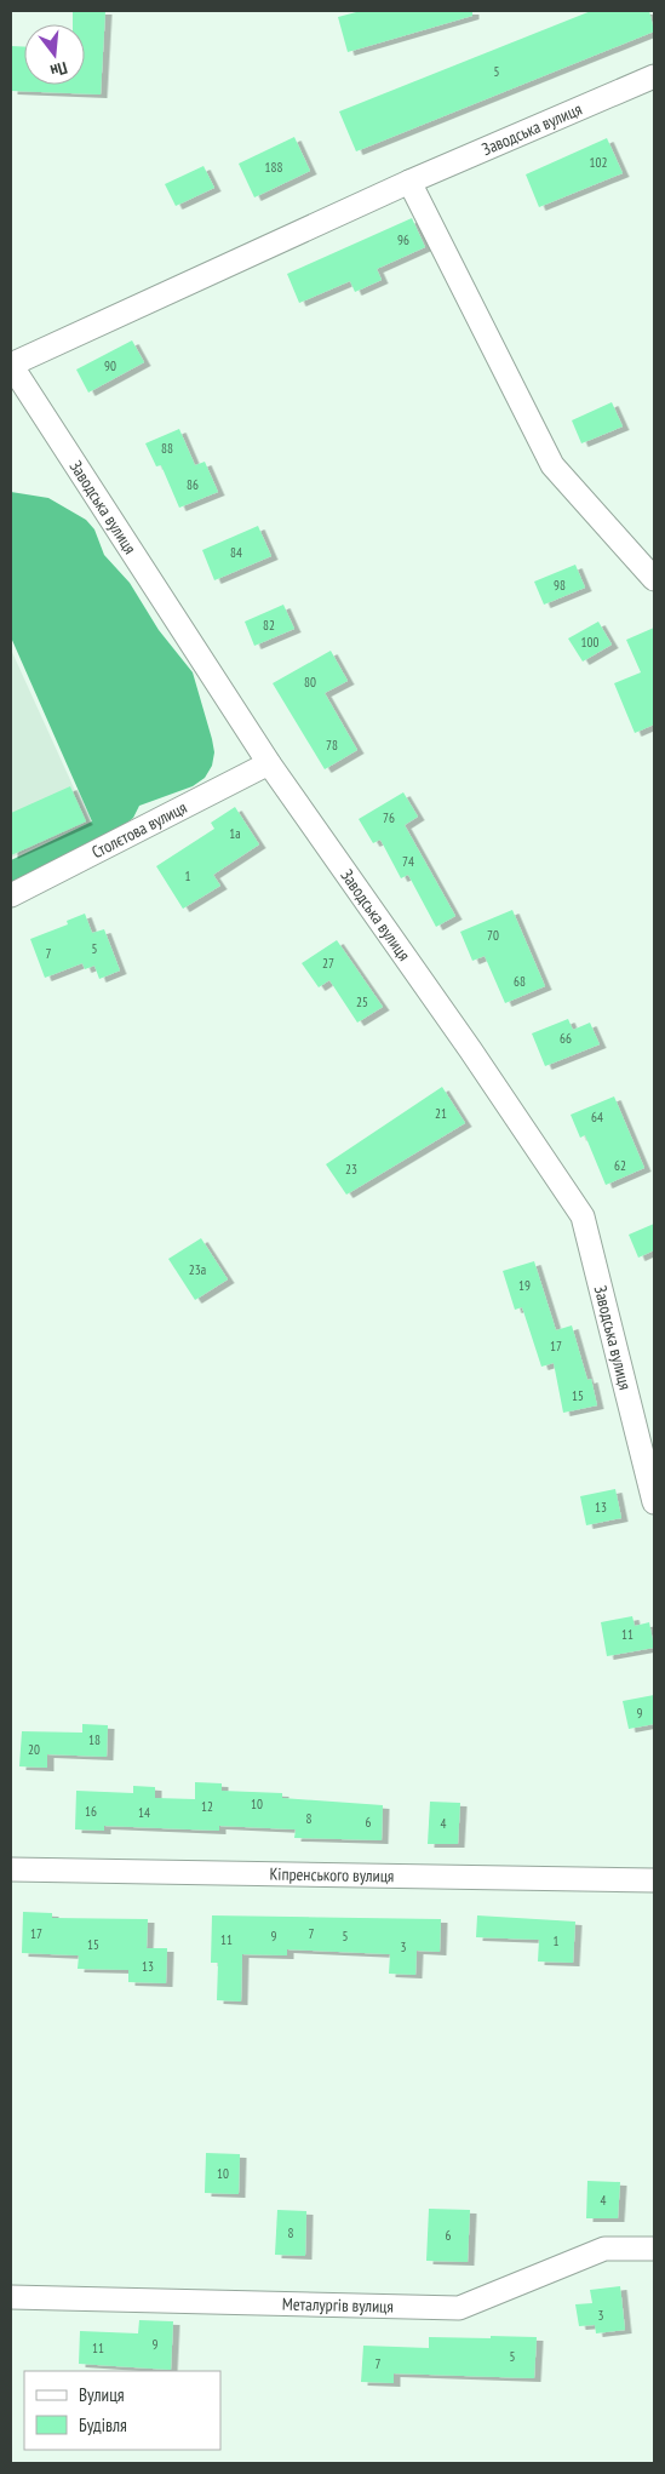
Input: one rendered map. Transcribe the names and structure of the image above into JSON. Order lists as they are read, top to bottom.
{
  "streets": {
    "street": [
      "Заводська вулиця",
      "Столєтова вулиця",
      "Кіпренського вулиця",
      "Металургів вулиця"
    ]
  },
  "crossings": [
    ["Заводська вулиця", "Столєтова вулиця"]
  ],
  "house_numbers": [
    "5",
    "102",
    "188",
    "96",
    "90",
    "88",
    "86",
    "84",
    "98",
    "82",
    "100",
    "80",
    "78",
    "76",
    "1а",
    "74",
    "1",
    "70",
    "5",
    "7",
    "27",
    "68",
    "25",
    "66",
    "21",
    "64",
    "62",
    "23",
    "23а",
    "19",
    "17",
    "15",
    "13",
    "11",
    "9",
    "18",
    "20",
    "10",
    "12",
    "16",
    "14",
    "8",
    "6",
    "4",
    "17",
    "7",
    "9",
    "5",
    "11",
    "1",
    "15",
    "3",
    "13",
    "10",
    "4",
    "8",
    "6",
    "3",
    "9",
    "11",
    "5",
    "7"
  ],
  "legend": ["Вулиця", "Будівля"],
  "north": "bottom"
}
